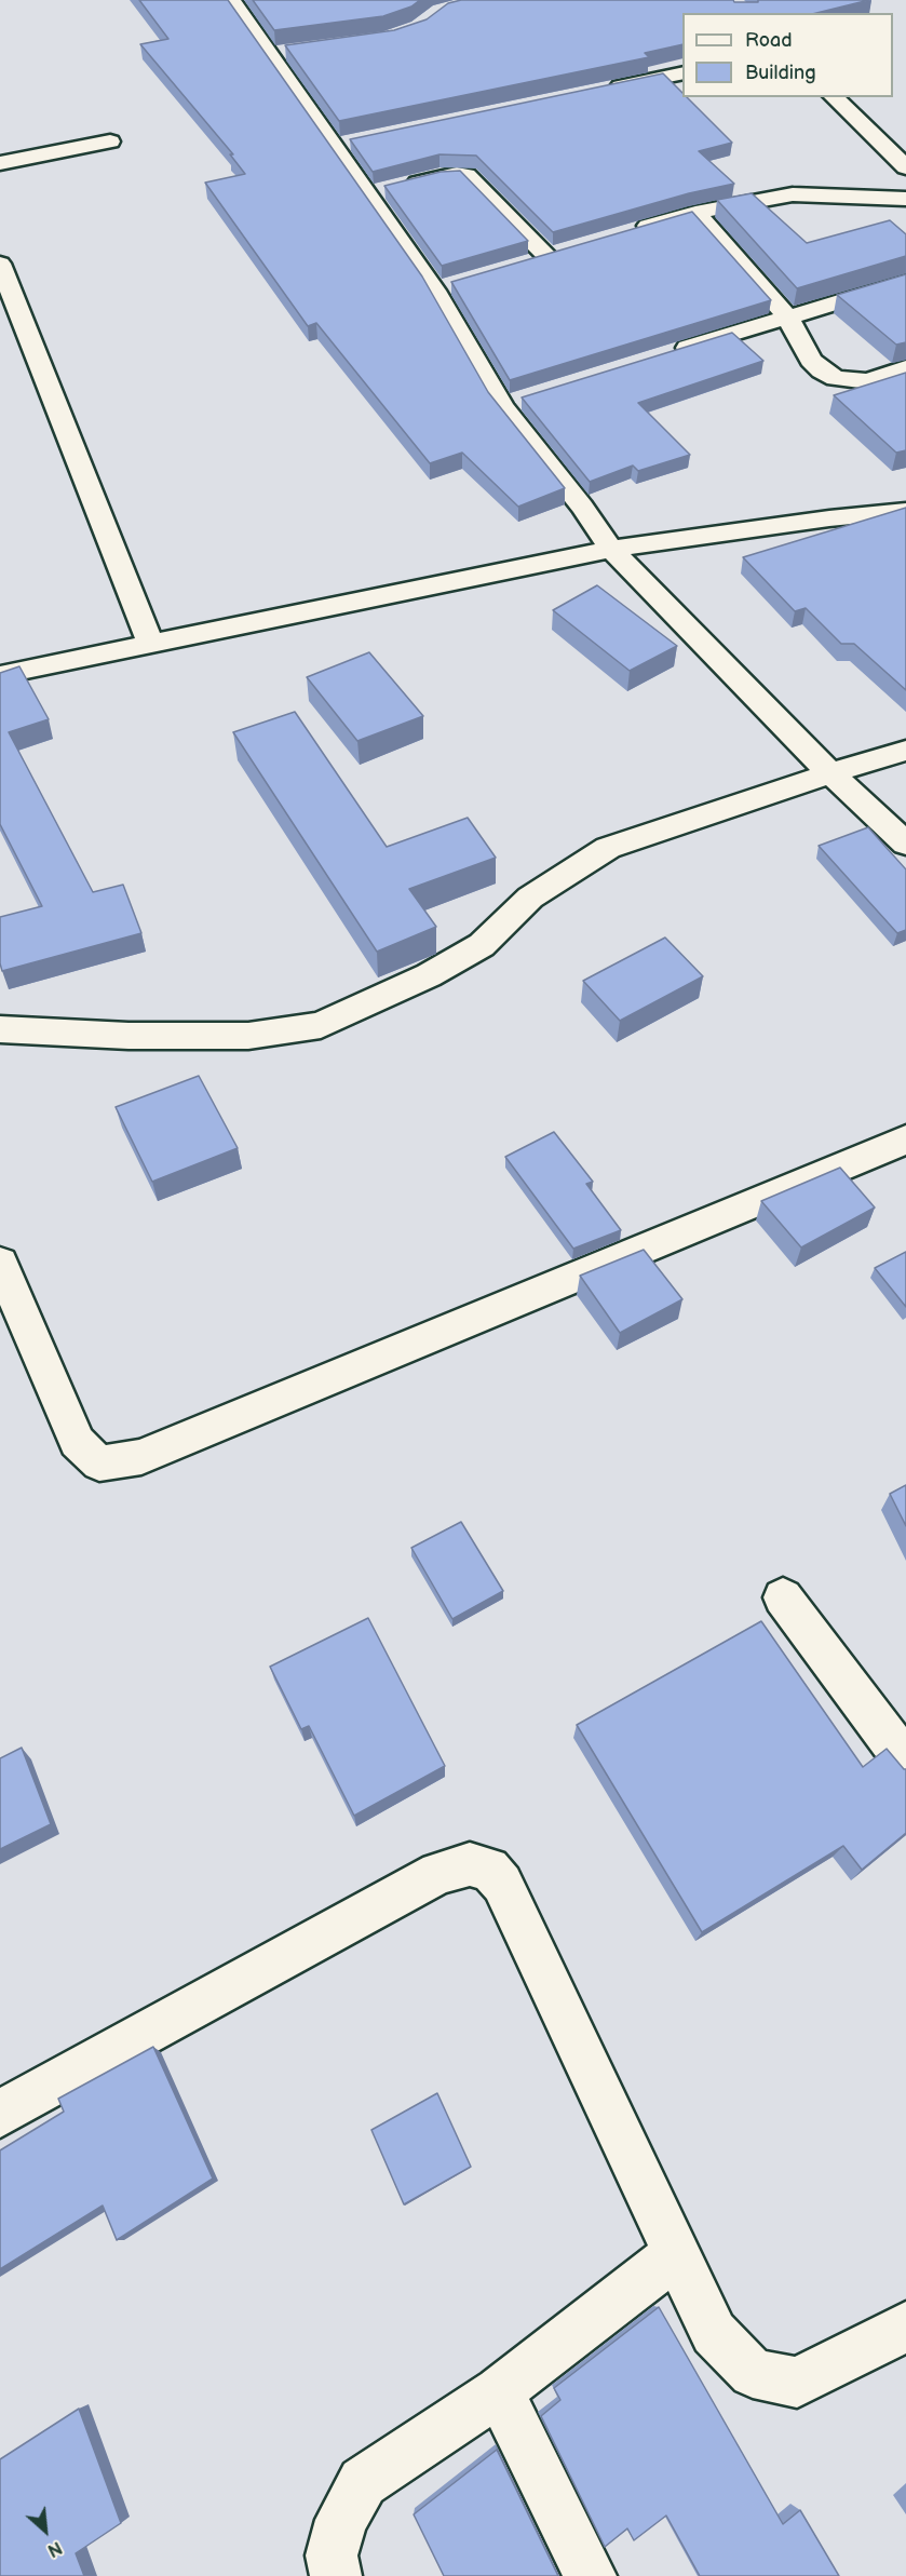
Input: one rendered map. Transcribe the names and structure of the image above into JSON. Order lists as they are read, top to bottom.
{
  "legend": ["Road", "Building"],
  "north": "bottom right"
}
